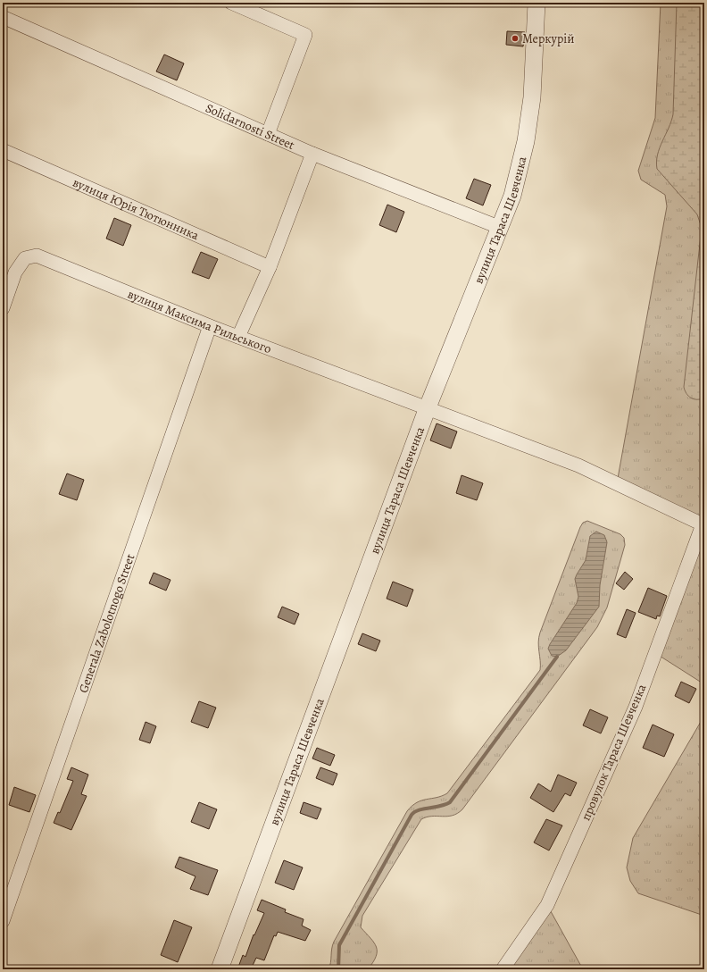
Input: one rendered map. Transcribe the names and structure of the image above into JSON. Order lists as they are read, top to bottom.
{
  "streets": {
    "street": [
      "Solidarnosti Street",
      "вулиця Юрія Тютюнника",
      "вулиця Тараса Шевченка",
      "вулиця Максима Рильського",
      "Generala Zabolotnogo Street",
      "провулок Тараса Шевченка"
    ]
  },
  "crossings": [
    ["Solidarnosti Street", "вулиця Тараса Шевченка"],
    ["вулиця Тараса Шевченка", "вулиця Максима Рильського"],
    ["вулиця Максима Рильського", "Generala Zabolotnogo Street"],
    ["вулиця Максима Рильського", "провулок Тараса Шевченка"]
  ],
  "places": ["Меркурій"]
}
